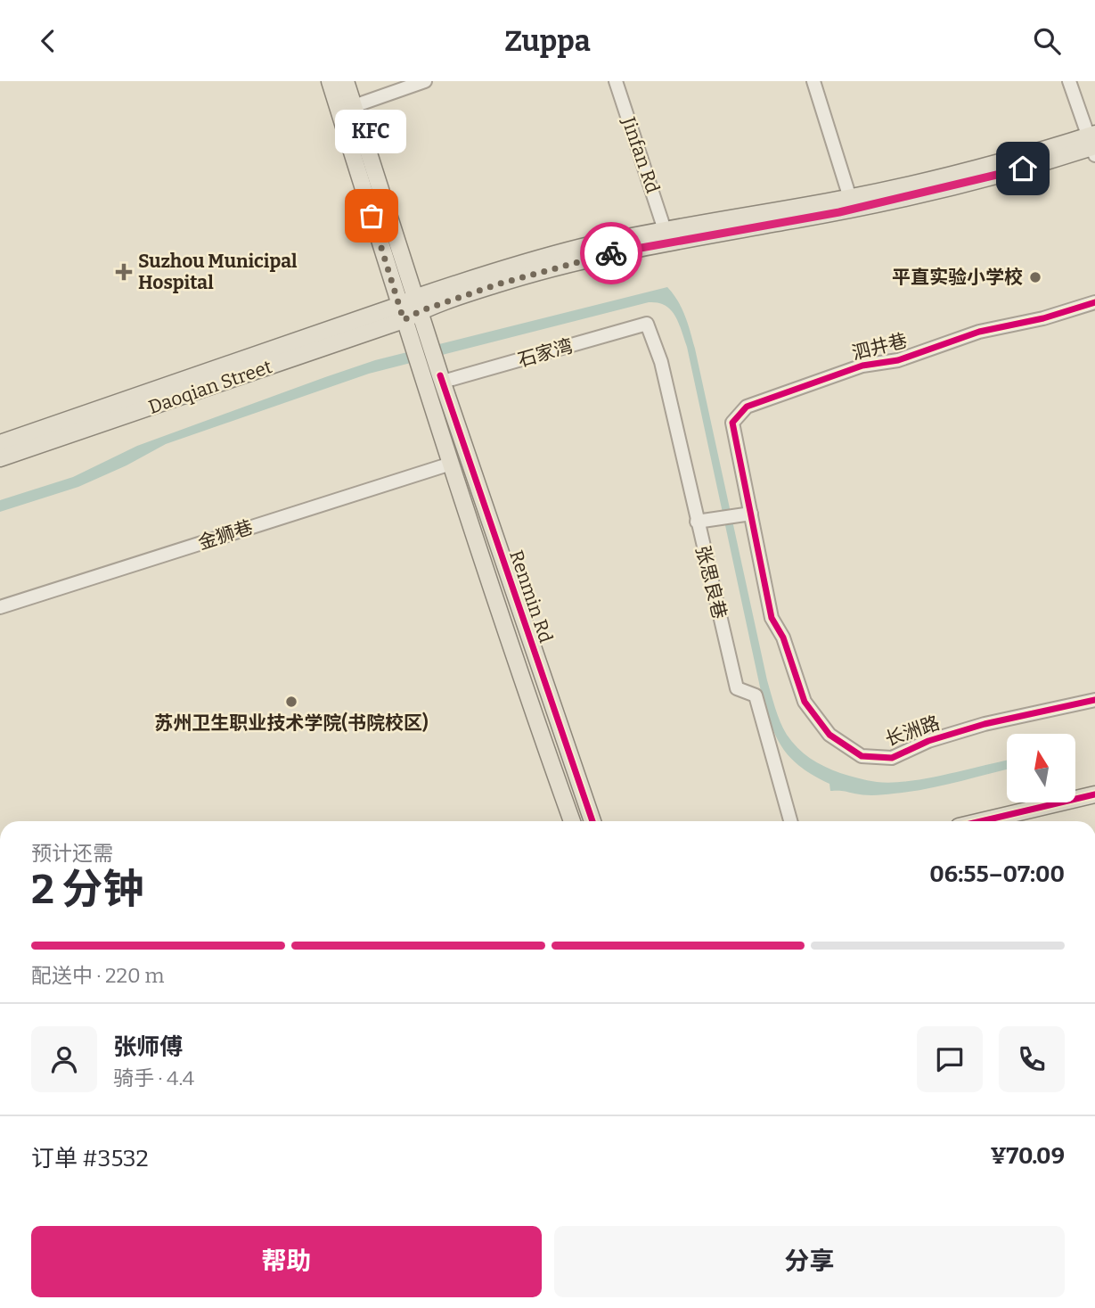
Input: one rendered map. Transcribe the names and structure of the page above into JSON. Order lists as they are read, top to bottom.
{
  "streets": {
    "main road": ["Daoqian Street", "Renmin Rd"],
    "street": [
      "Jinfan Rd",
      "泗井巷",
      "石家湾",
      "金狮巷",
      "张思良巷",
      "长洲路"
    ]
  },
  "crossings": [
    ["Jinfan Rd", "Daoqian Street"],
    ["泗井巷", "长洲路"],
    ["石家湾", "张思良巷"],
    ["石家湾", "Renmin Rd"],
    ["Daoqian Street", "Renmin Rd"],
    ["金狮巷", "Renmin Rd"]
  ],
  "places": {
    "other": ["KFC", "平直实验小学校", "苏州卫生职业技术学院(书院校区)"],
    "health": ["Suzhou Municipal Hospital"]
  },
  "north": "top",
  "page": {
    "header": "Zuppa",
    "bubble": "KFC",
    "heading": ["2 分钟", "预计还需", "06:55–07:00"],
    "panel": [
      "张师傅",
      "骑手 · 4.4",
      "订单 #3532",
      "¥70.09"
    ],
    "bar": "配送中 · 220 m",
    "buttons": ["帮助", "分享"]
  }
}
